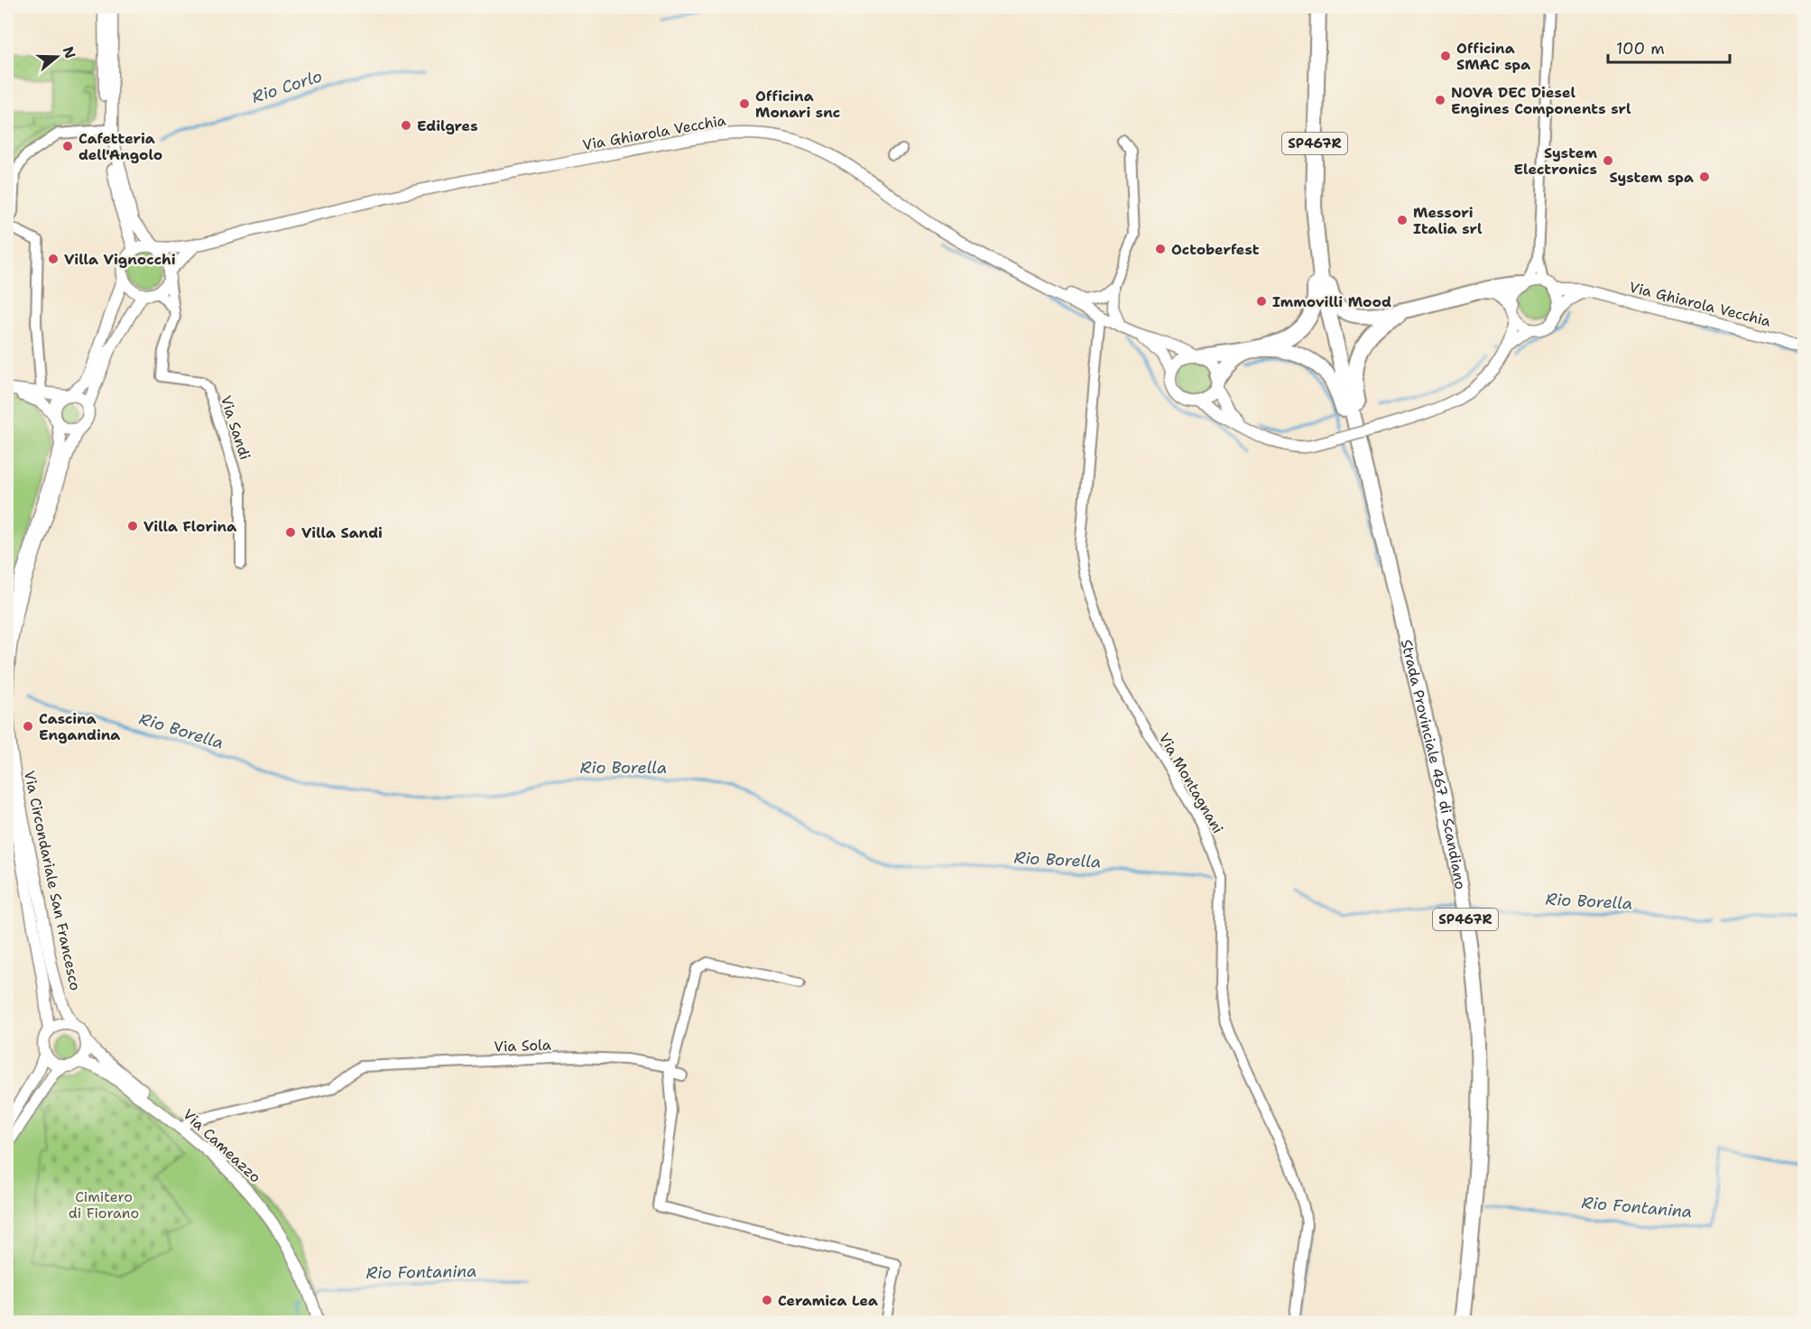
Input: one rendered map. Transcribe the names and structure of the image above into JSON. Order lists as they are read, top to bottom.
{
  "streets": {
    "highway": ["SP467R", "Strada Provinciale 467 di Scandiano"],
    "street": [
      "Via Ghiarola Vecchia",
      "Via Sandi",
      "Via Montagnani",
      "Via Circondariale San Francesco",
      "Via Sola",
      "Via Cameazzo"
    ]
  },
  "crossings": [
    ["Via Ghiarola Vecchia", "Via Sandi"],
    ["Via Ghiarola Vecchia", "Via Montagnani"],
    ["Via Circondariale San Francesco", "Via Cameazzo"],
    ["Via Sola", "Via Cameazzo"]
  ],
  "water": ["Rio Corlo", "Rio Borella", "Rio Fontanina"],
  "parks": ["Cimitero di Fiorano"],
  "places": [
    "Officina SMAC spa",
    "NOVA DEC Diesel Engines Components srl",
    "Officina Monari snc",
    "Edilgres",
    "Cafetteria dell'Angolo",
    "System Electronics",
    "System spa",
    "Messori Italia srl",
    "Octoberfest",
    "Villa Vignocchi",
    "Immovilli Mood",
    "Villa Florina",
    "Villa Sandi",
    "Cascina Engandina",
    "Ceramica Lea"
  ],
  "scale_bar": "100 m",
  "north": "right"
}
